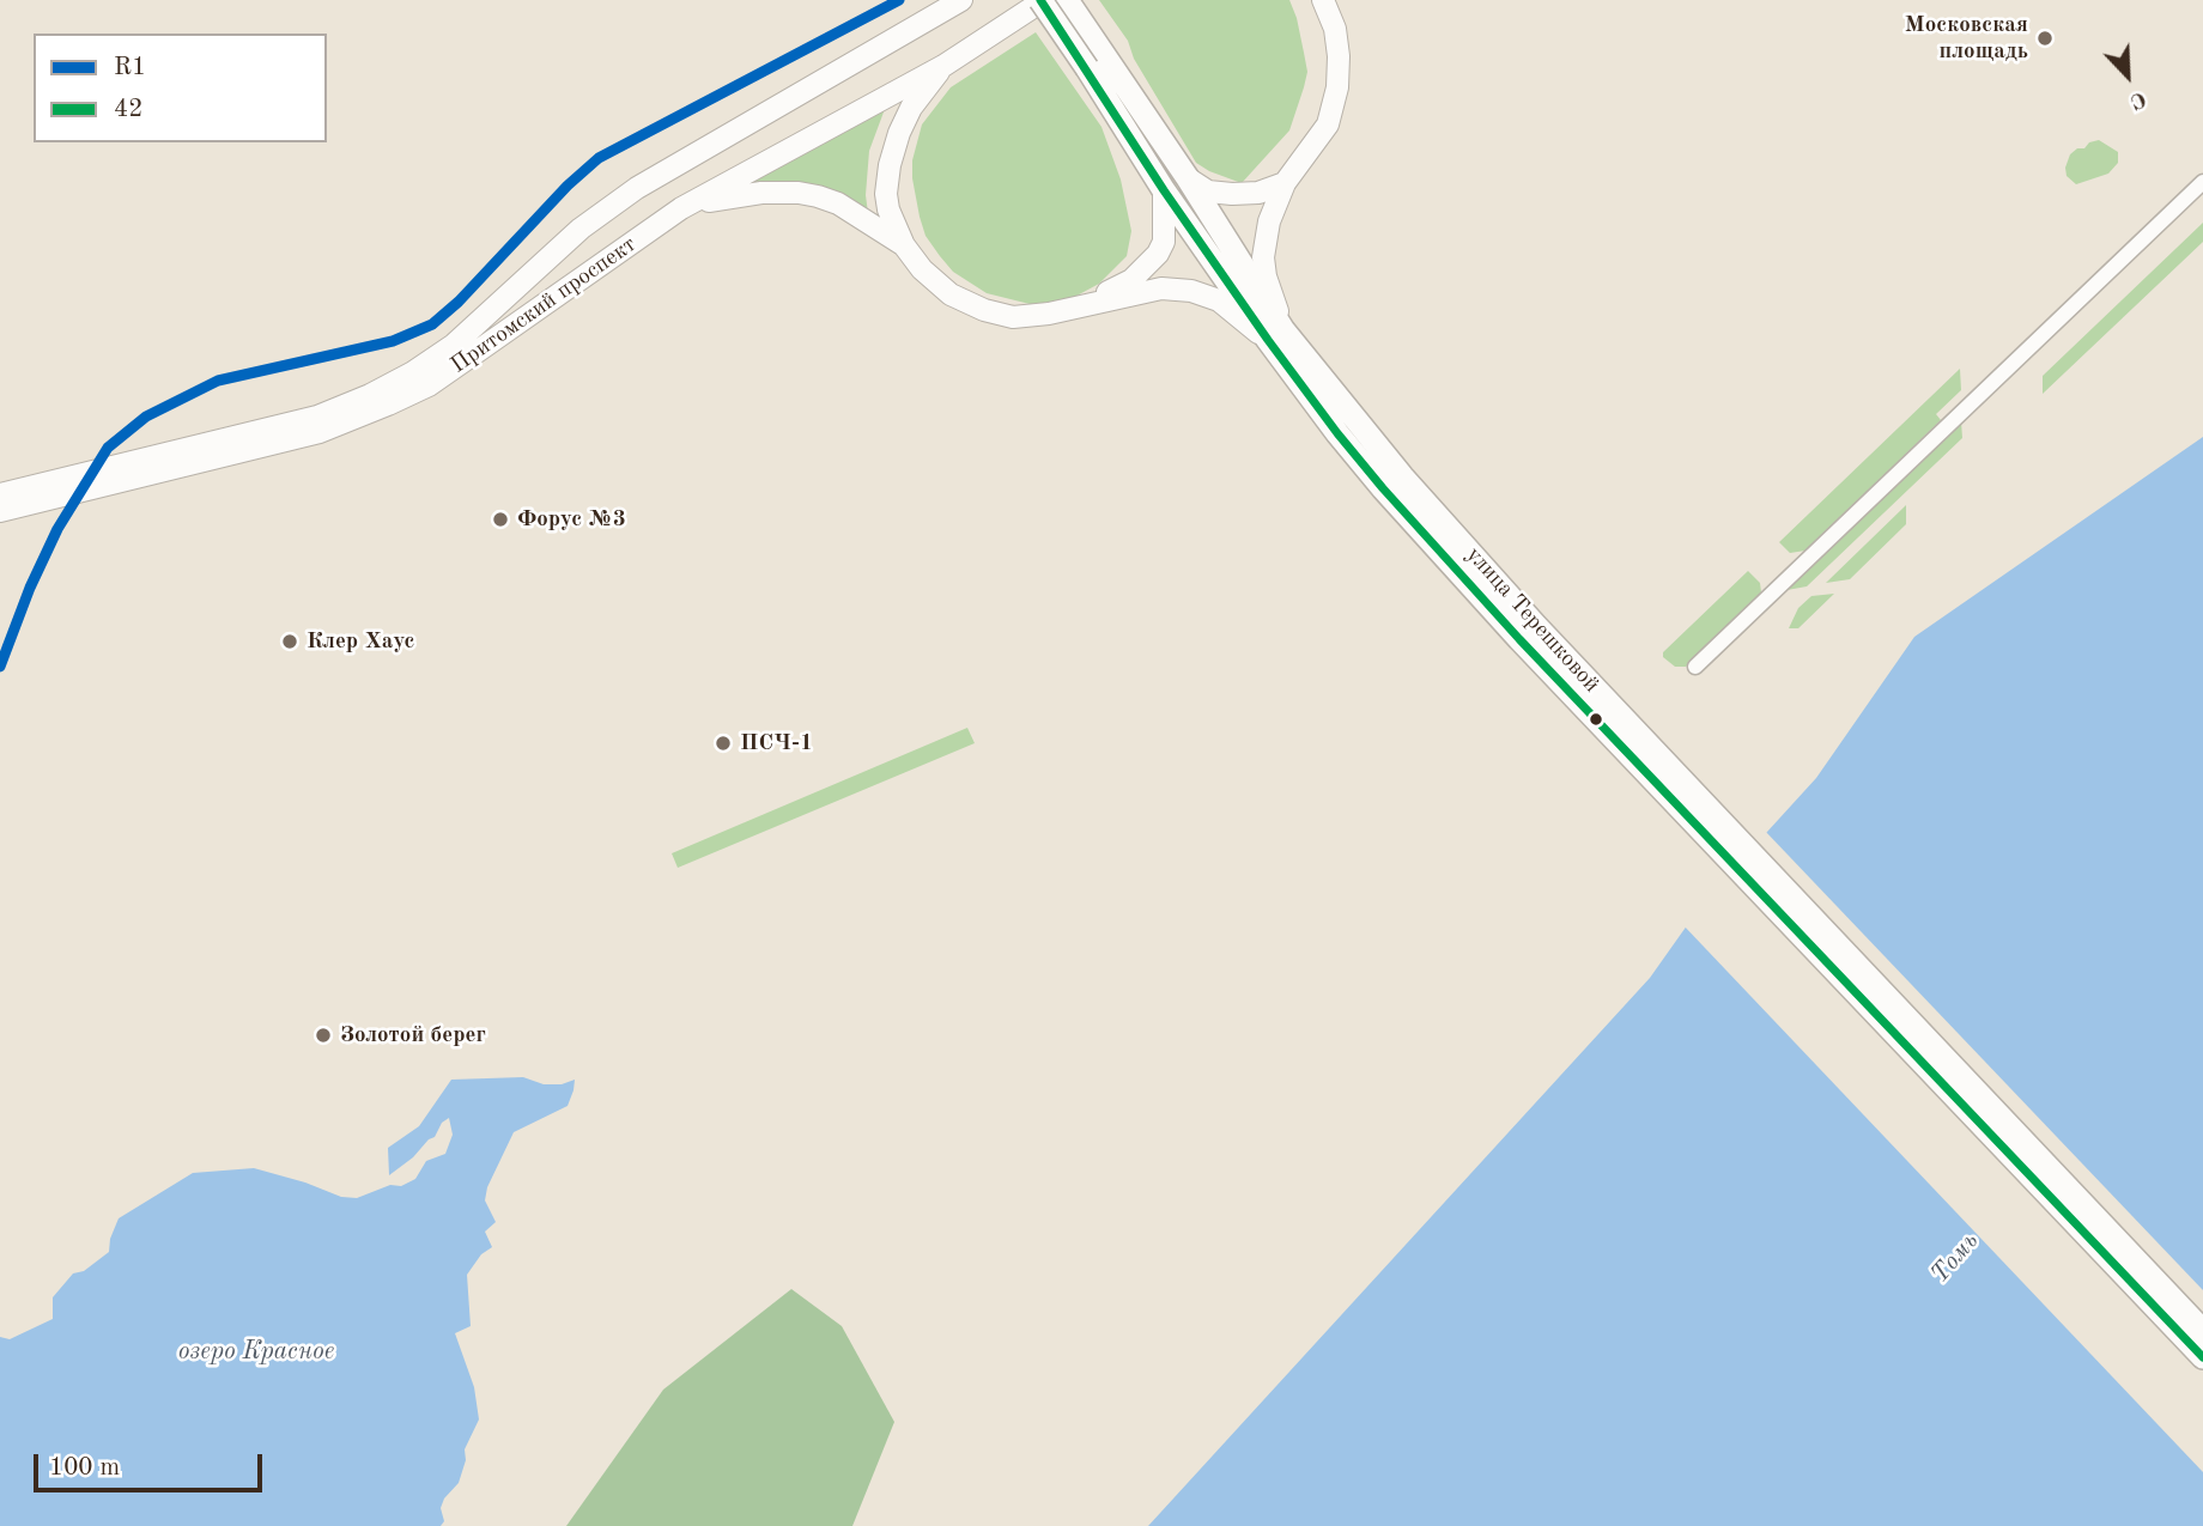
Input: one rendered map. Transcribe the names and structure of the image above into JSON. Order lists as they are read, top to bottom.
{
  "streets": {
    "main road": ["Притомский проспект", "улица Терешковой"]
  },
  "crossings": [
    ["Притомский проспект", "улица Терешковой"]
  ],
  "water": ["Томь", "озеро Красное"],
  "places": [
    "Московская площадь",
    "Форус №3",
    "Клер Хаус",
    "ПСЧ-1",
    "Золотой берег"
  ],
  "lines": ["transit line R1", "transit line 42"],
  "legend": ["R1", "42"],
  "scale_bar": "100 m",
  "north": "bottom right"
}
